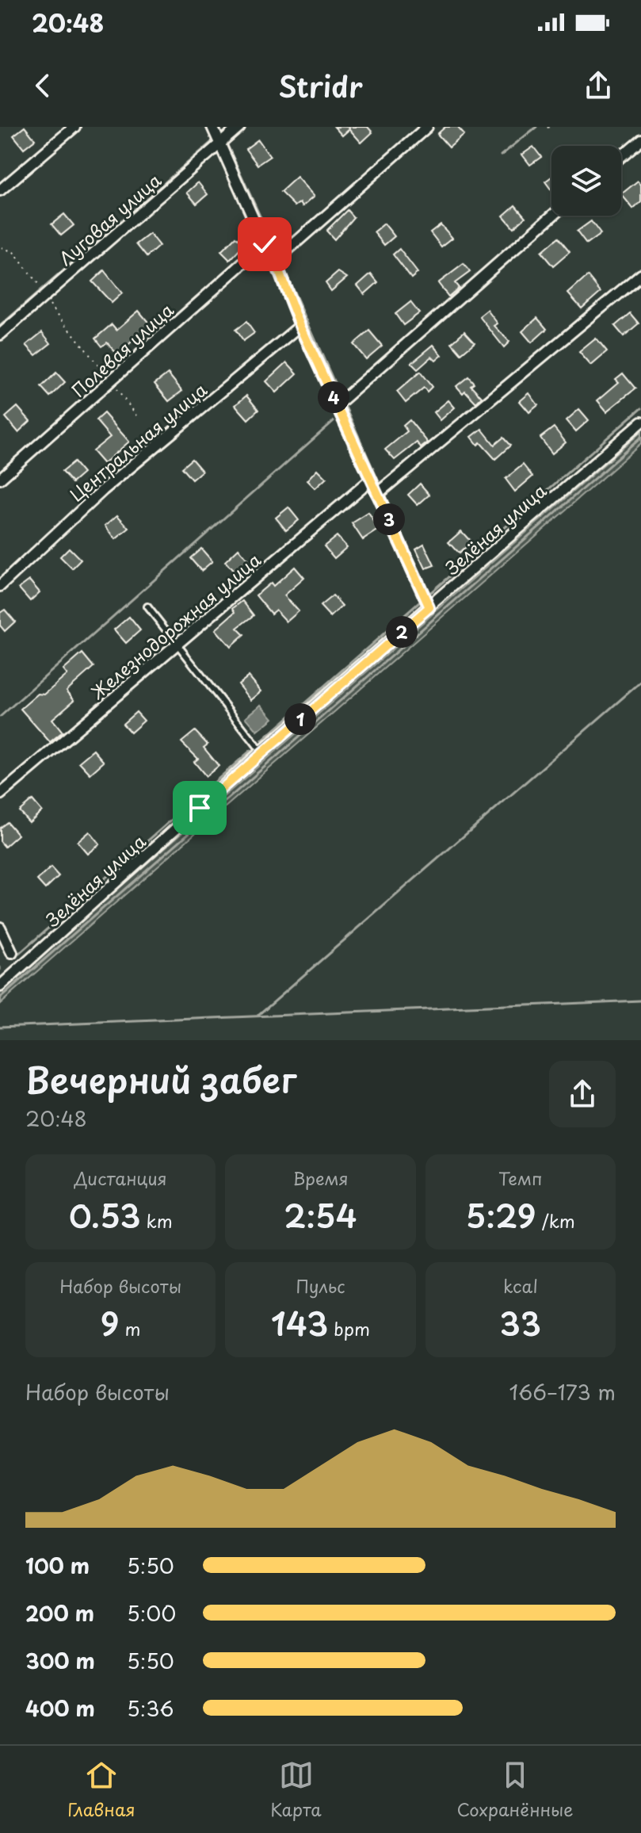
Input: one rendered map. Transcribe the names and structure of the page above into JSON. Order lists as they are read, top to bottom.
{
  "streets": {
    "street": [
      "Луговая улица",
      "Полевая улица",
      "Центральная улица",
      "Зелёная улица",
      "Железнодорожная улица"
    ]
  },
  "page": {
    "status": "20:48",
    "header": "Stridr",
    "pins": [
      "4",
      "3",
      "2",
      "1"
    ],
    "heading": ["Вечерний забег", "20:48"],
    "stats": [
      ["Дистанция", "0.53 km"],
      ["Время", "2:54"],
      ["Темп", "5:29 /km"],
      ["Набор высоты", "9 m"],
      ["Пульс", "143 bpm"],
      ["kcal", "33"]
    ],
    "chart": ["Набор высоты", "166–173 m"],
    "list": [
      {
        "name": "100 m",
        "note": "5:50"
      },
      {
        "name": "200 m",
        "note": "5:00"
      },
      {
        "name": "300 m",
        "note": "5:50"
      },
      {
        "name": "400 m",
        "note": "5:36"
      }
    ],
    "tabs": ["Главная", "Карта", "Сохранённые"]
  }
}
